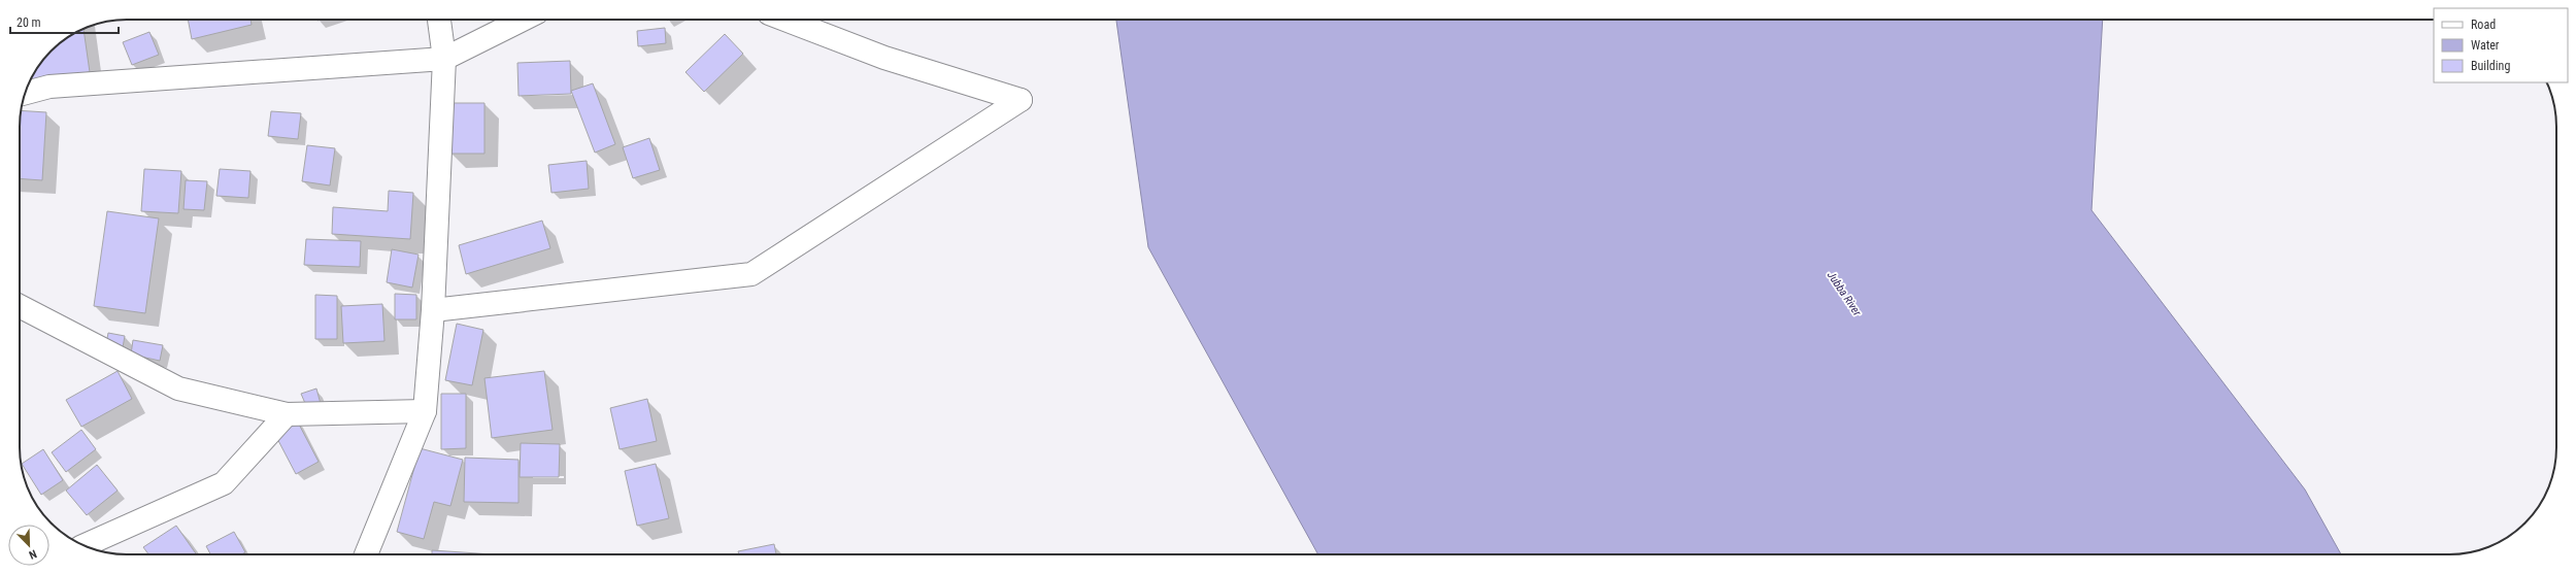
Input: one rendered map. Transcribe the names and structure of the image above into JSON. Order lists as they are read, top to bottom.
{
  "water": ["Jubba River"],
  "legend": ["Road", "Water", "Building"],
  "scale_bar": "20 m",
  "north": "bottom right"
}
